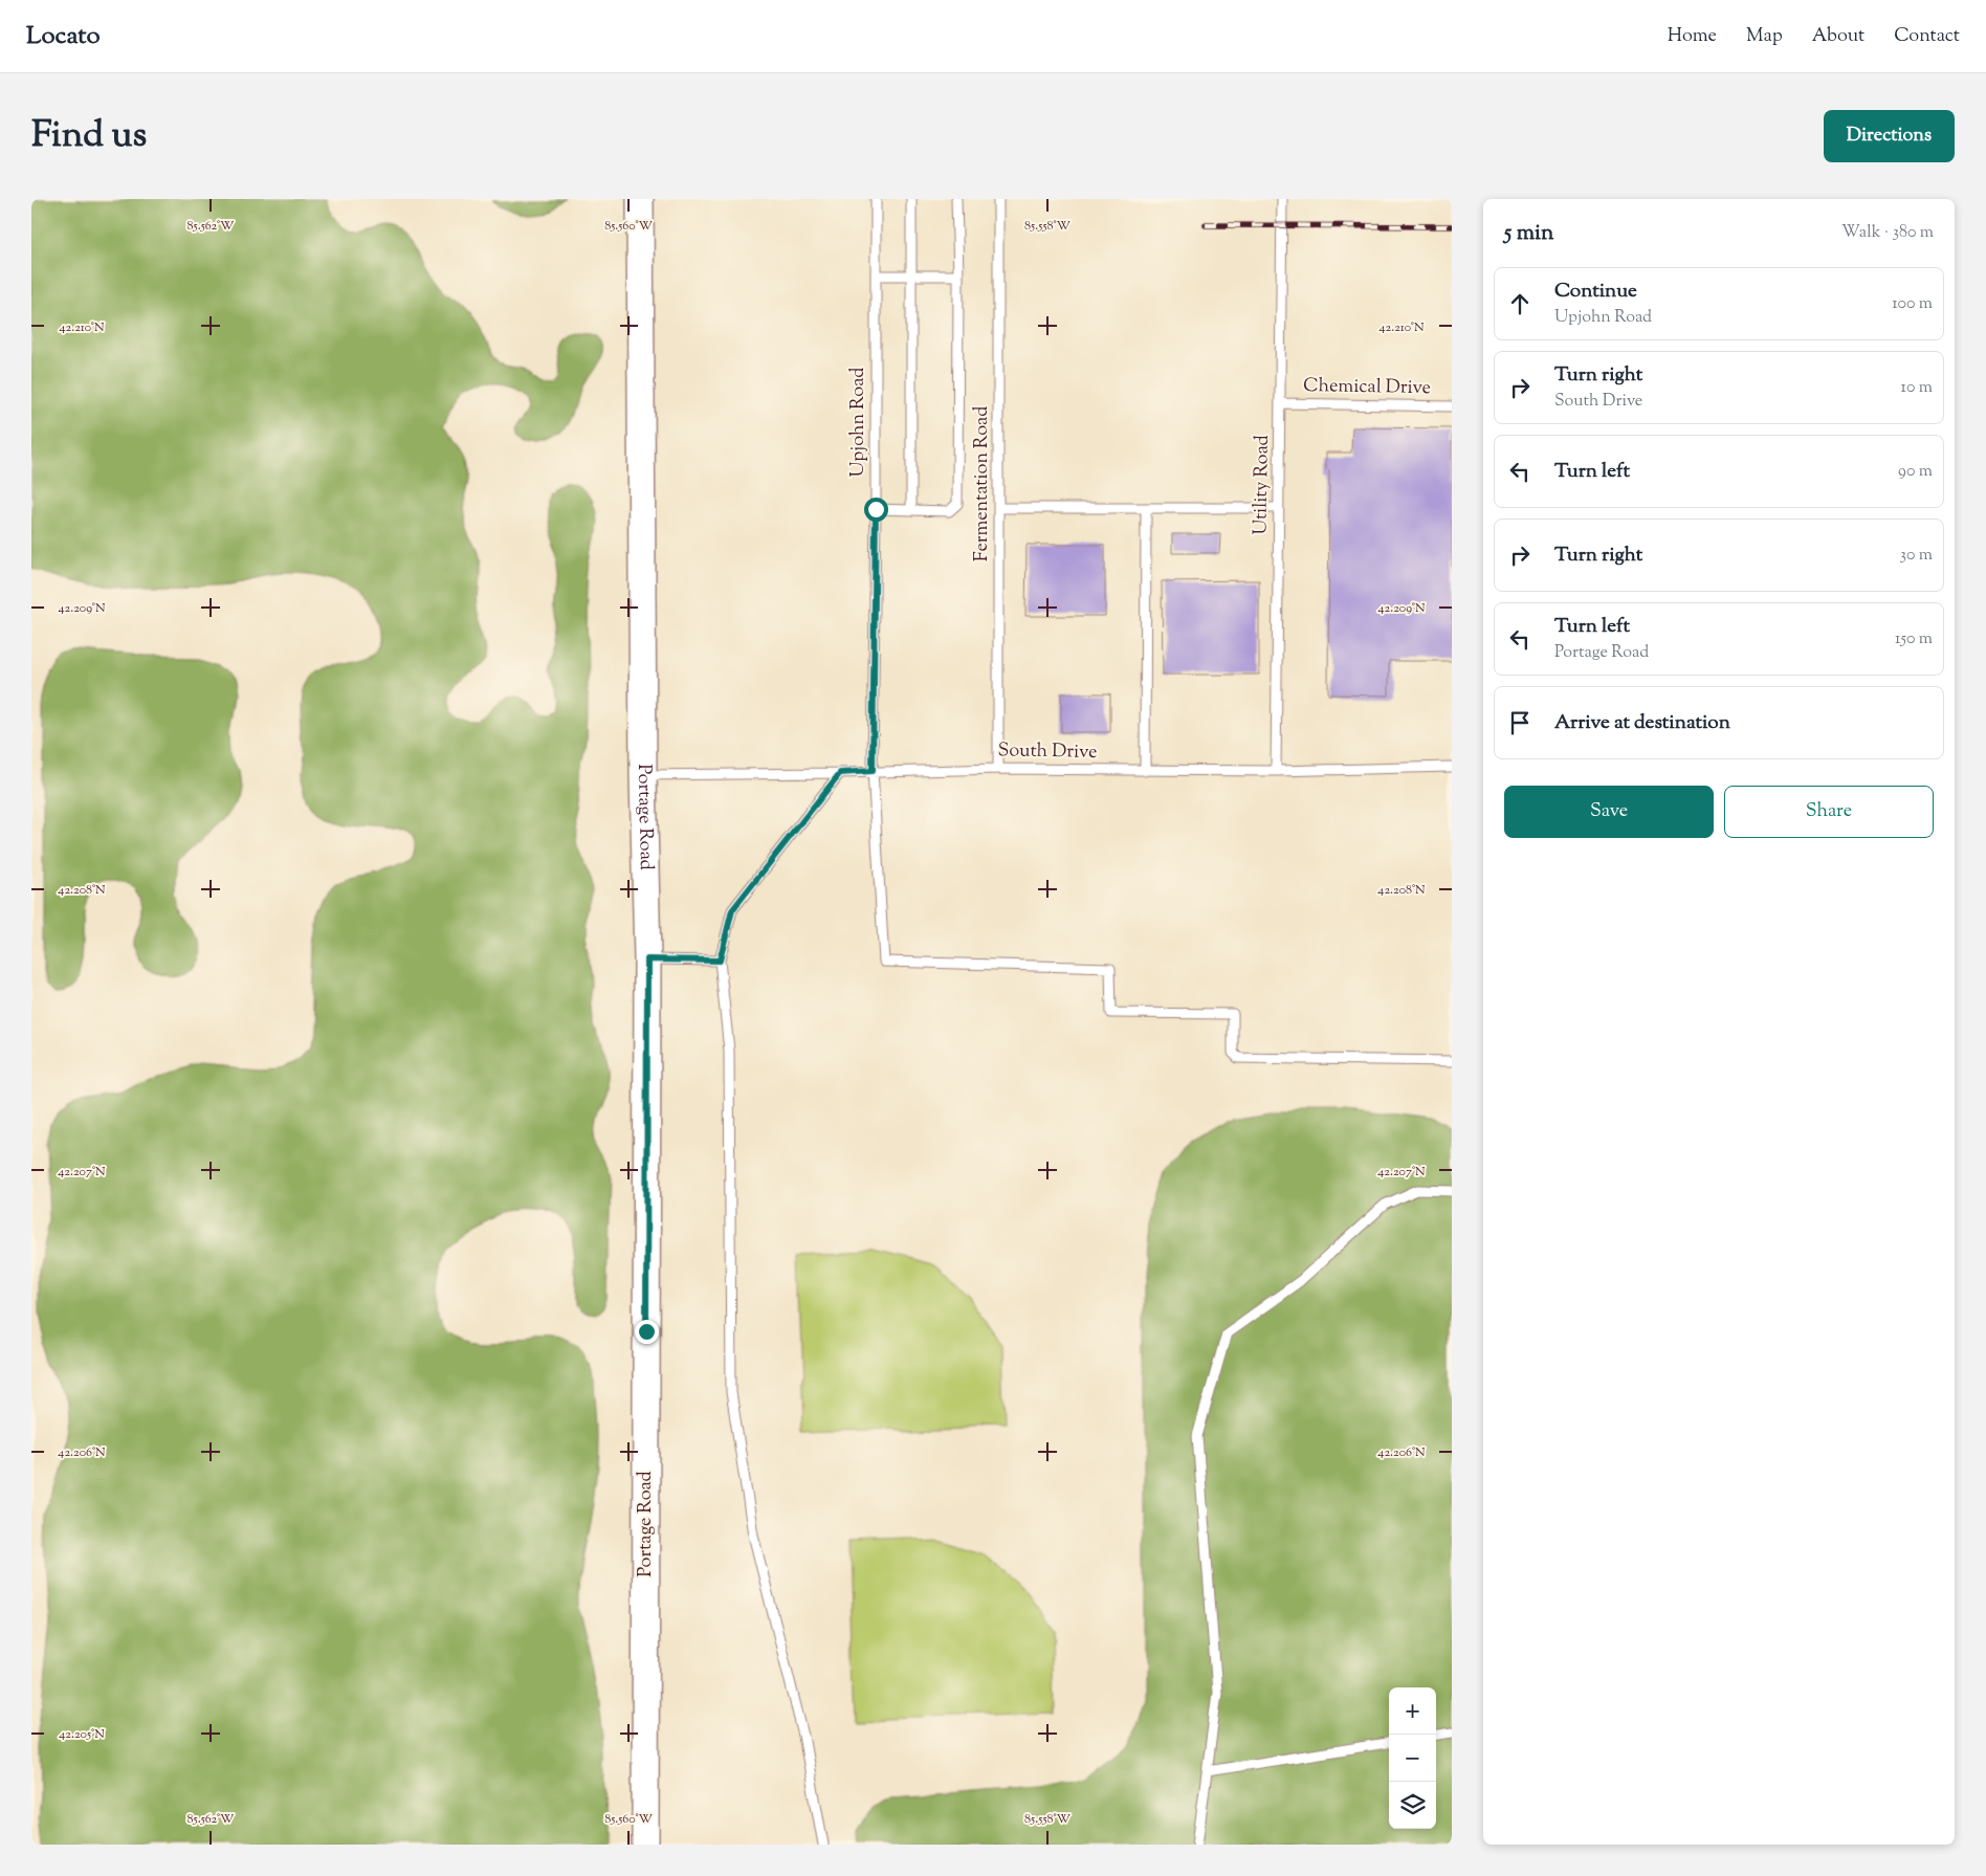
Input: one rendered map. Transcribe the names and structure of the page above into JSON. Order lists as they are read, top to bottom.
{
  "streets": {
    "main road": ["Portage Road"],
    "lane": [
      "Chemical Drive",
      "Upjohn Road",
      "Fermentation Road",
      "Utility Road",
      "South Drive"
    ]
  },
  "crossings": [
    ["Chemical Drive", "Utility Road"],
    ["Upjohn Road", "South Drive"],
    ["Fermentation Road", "South Drive"],
    ["Utility Road", "South Drive"],
    ["South Drive", "Portage Road"]
  ],
  "page": {
    "header": "Locato",
    "nav": [
      "Home",
      "Map",
      "About",
      "Contact"
    ],
    "title": "Find us",
    "buttons": [
      "Directions",
      ["Save", "Share"]
    ],
    "heading": ["5 min", "Walk · 380 m"],
    "list": [
      ["Continue", "Upjohn Road", "100 m"],
      ["Turn right", "South Drive", "10 m"],
      ["Turn left", "90 m"],
      ["Turn right", "30 m"],
      ["Turn left", "Portage Road", "150 m"],
      "Arrive at destination"
    ],
    "map_buttons": ["+", "−"]
  },
  "coordinates": [
    "85.562°W",
    "85.560°W",
    "85.558°W",
    "42.210°N",
    "42.209°N",
    "42.208°N",
    "42.207°N",
    "42.206°N",
    "42.205°N"
  ]
}
